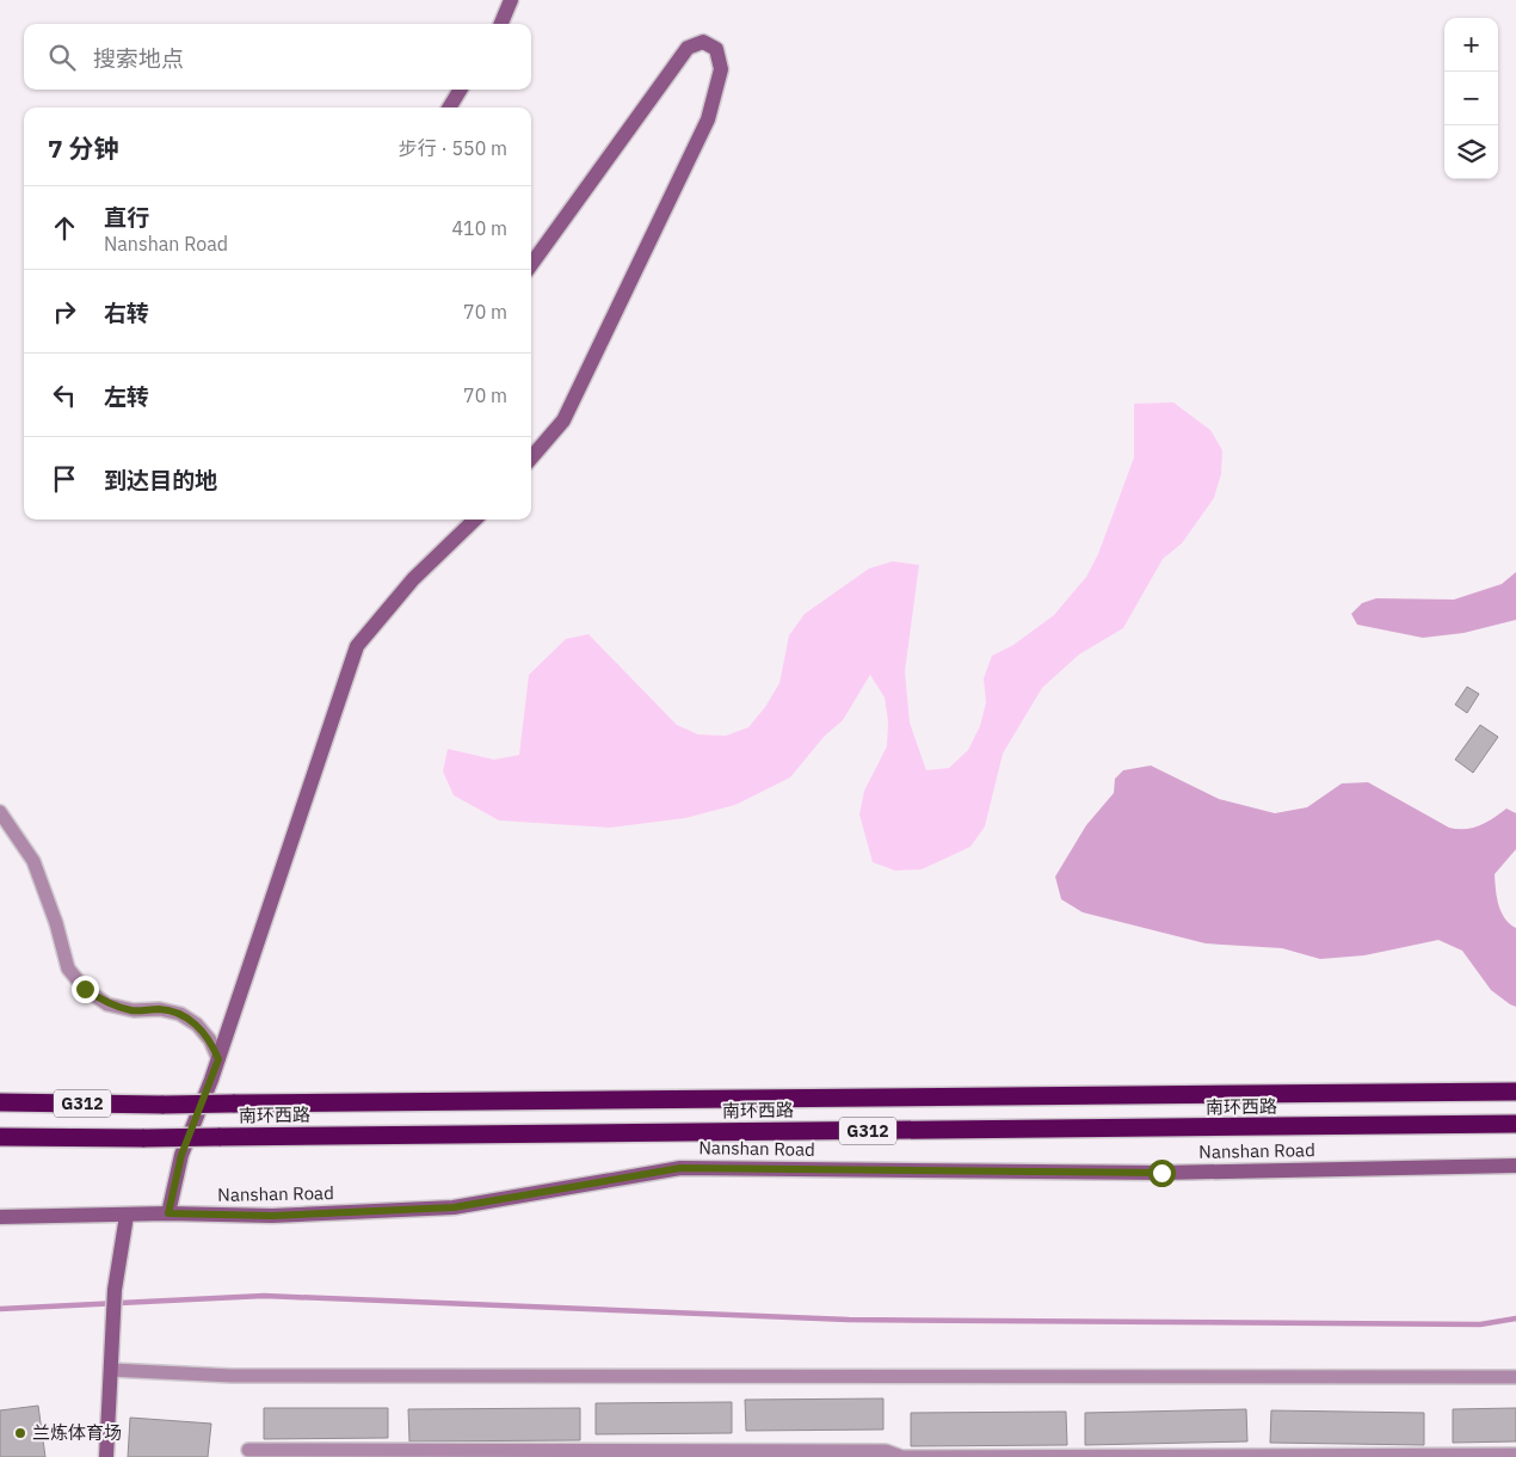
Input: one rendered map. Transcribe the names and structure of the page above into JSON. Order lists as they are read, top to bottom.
{
  "streets": {
    "highway": ["G312", "南环西路"],
    "street": ["Nanshan Road"]
  },
  "places": ["兰炼体育场"],
  "page": {
    "map_buttons": ["+", "−"],
    "search": "搜索地点",
    "heading": ["7 分钟", "步行 · 550 m"],
    "list": [
      ["直行", "Nanshan Road", "410 m"],
      ["右转", "70 m"],
      ["左转", "70 m"],
      "到达目的地"
    ]
  }
}
